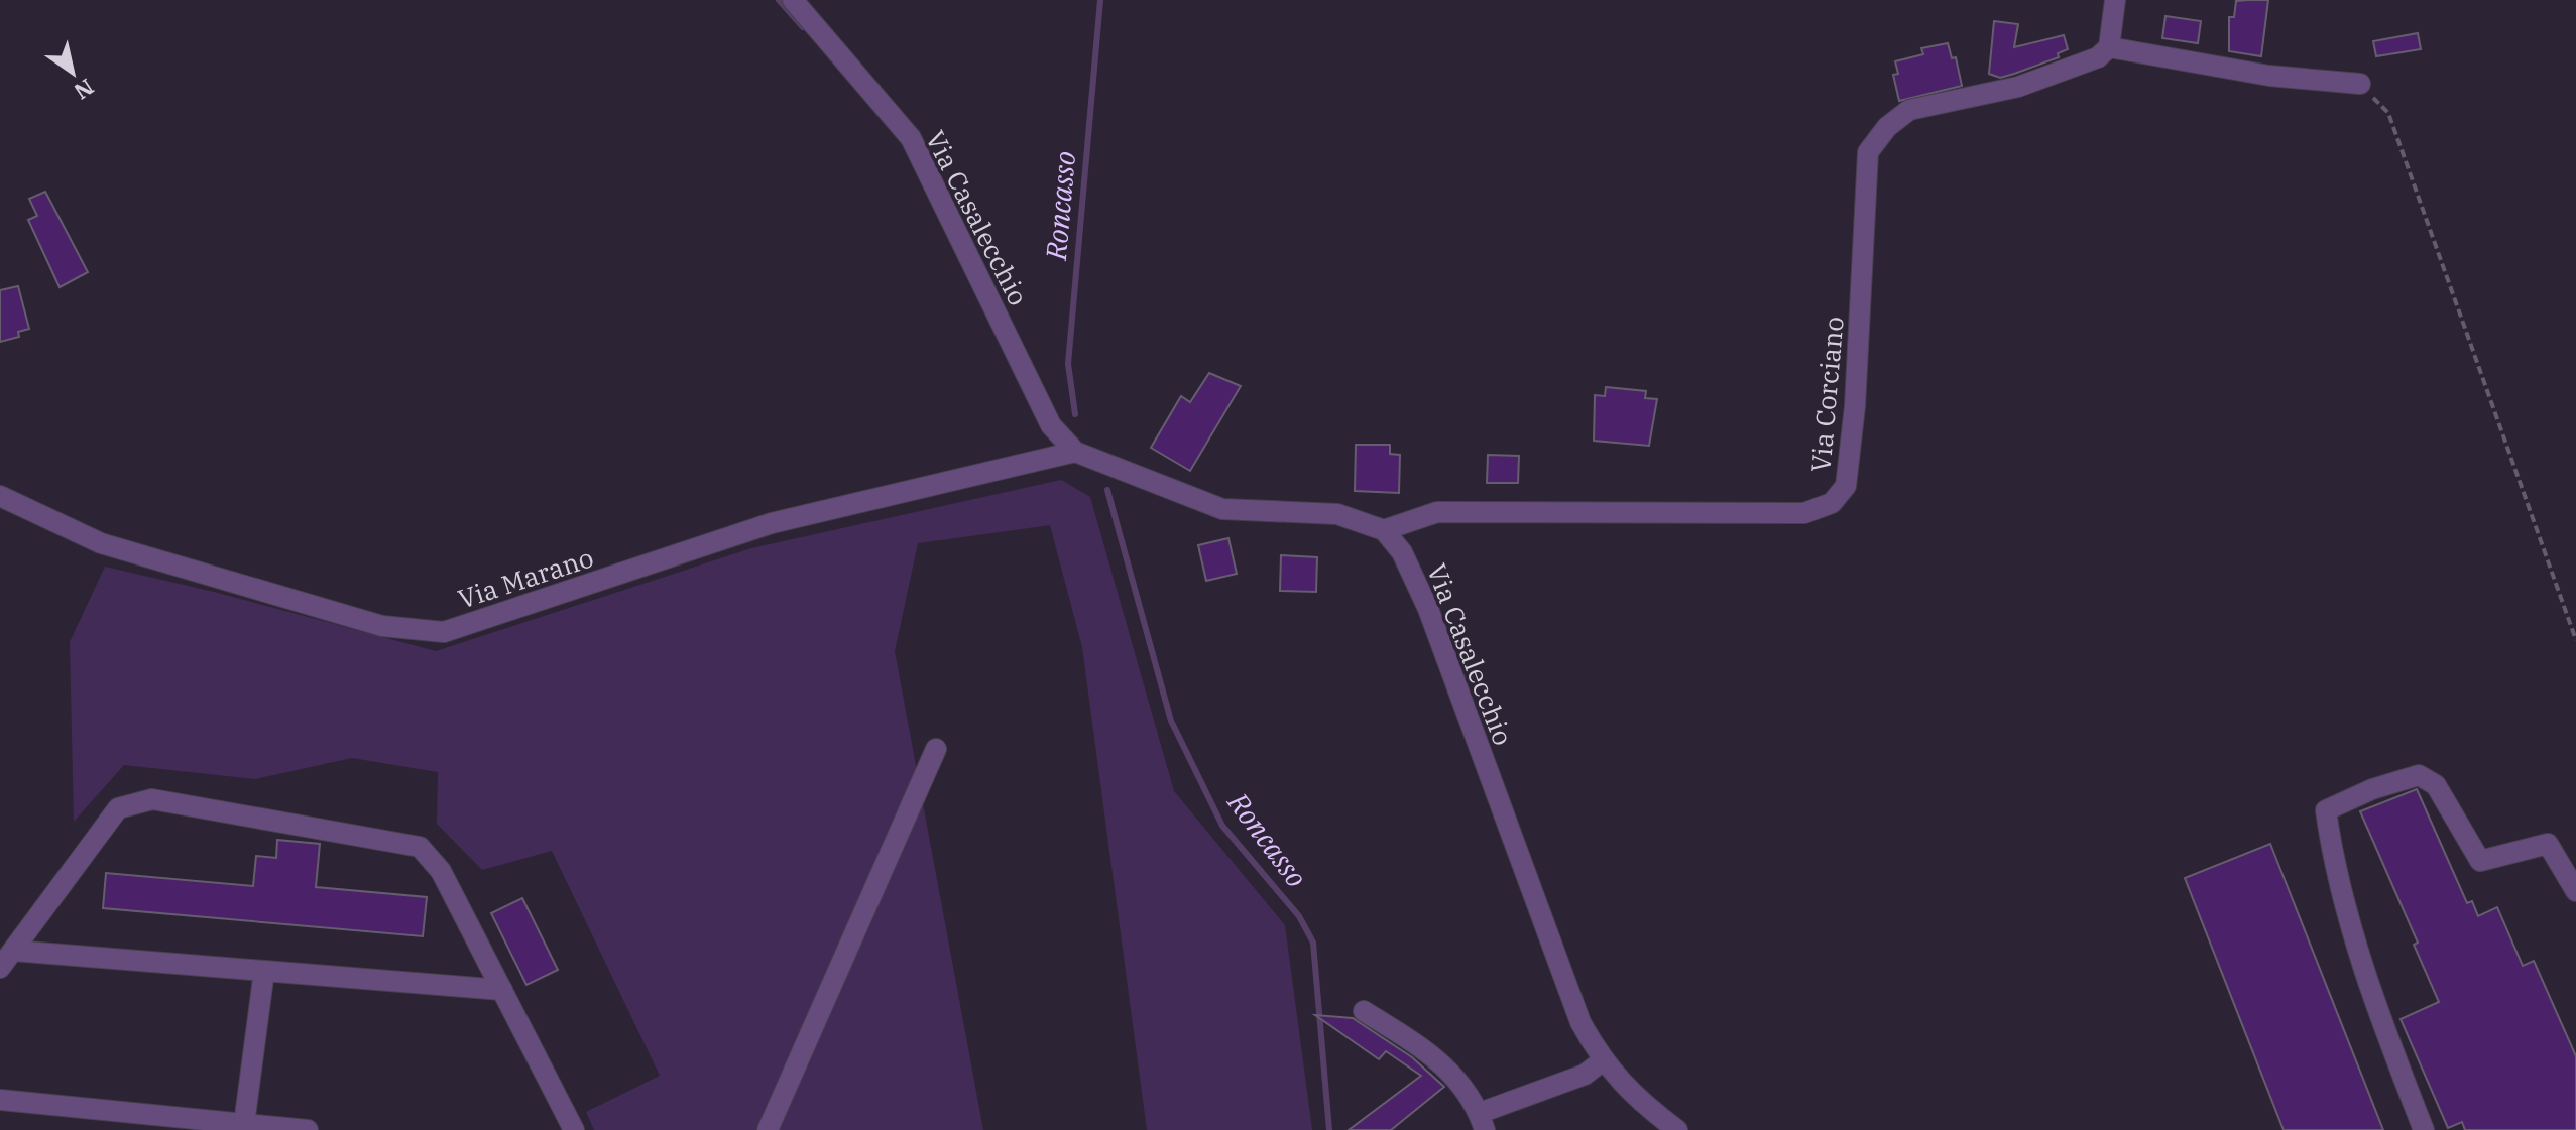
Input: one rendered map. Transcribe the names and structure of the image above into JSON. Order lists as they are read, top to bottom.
{
  "streets": {
    "street": ["Via Casalecchio", "Via Corciano", "Via Marano"]
  },
  "crossings": [
    ["Via Casalecchio", "Via Corciano"],
    ["Via Casalecchio", "Via Marano"]
  ],
  "water": ["Roncasso"],
  "north": "bottom right"
}
